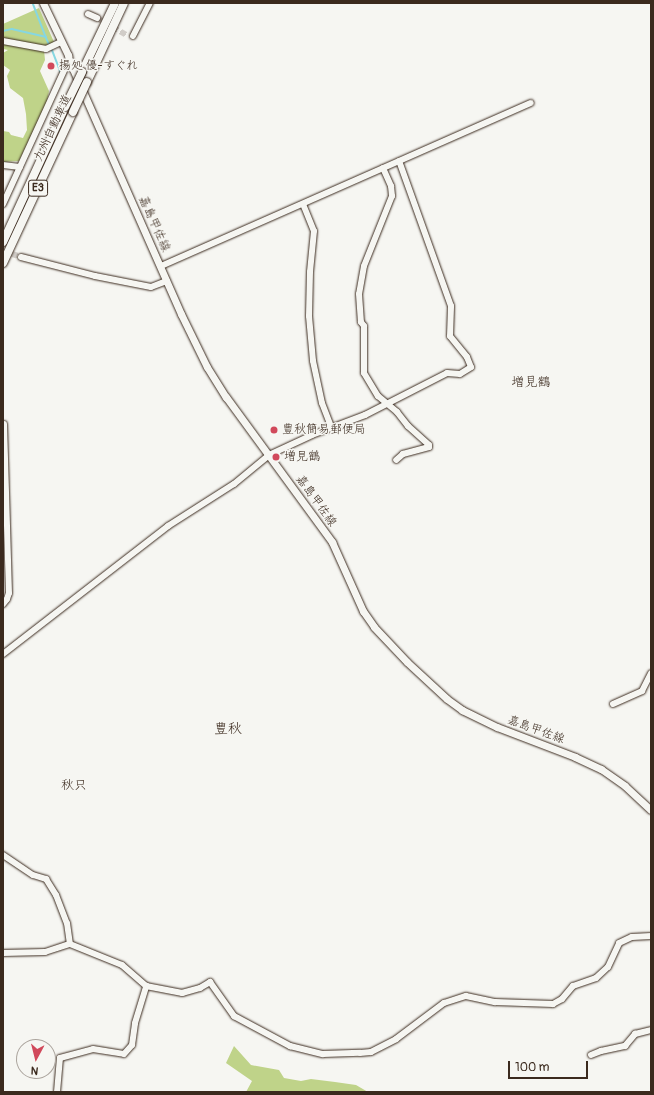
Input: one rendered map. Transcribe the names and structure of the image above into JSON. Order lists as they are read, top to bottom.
{
  "streets": {
    "highway": ["九州自動車道", "E3"],
    "main road": ["嘉島甲佐線"]
  },
  "districts": ["増見鶴", "豊秋", "秋只"],
  "places": ["揚処 優-すぐれ", "豊秋簡易郵便局", "増見鶴"],
  "scale_bar": "100 m",
  "north": "bottom"
}
